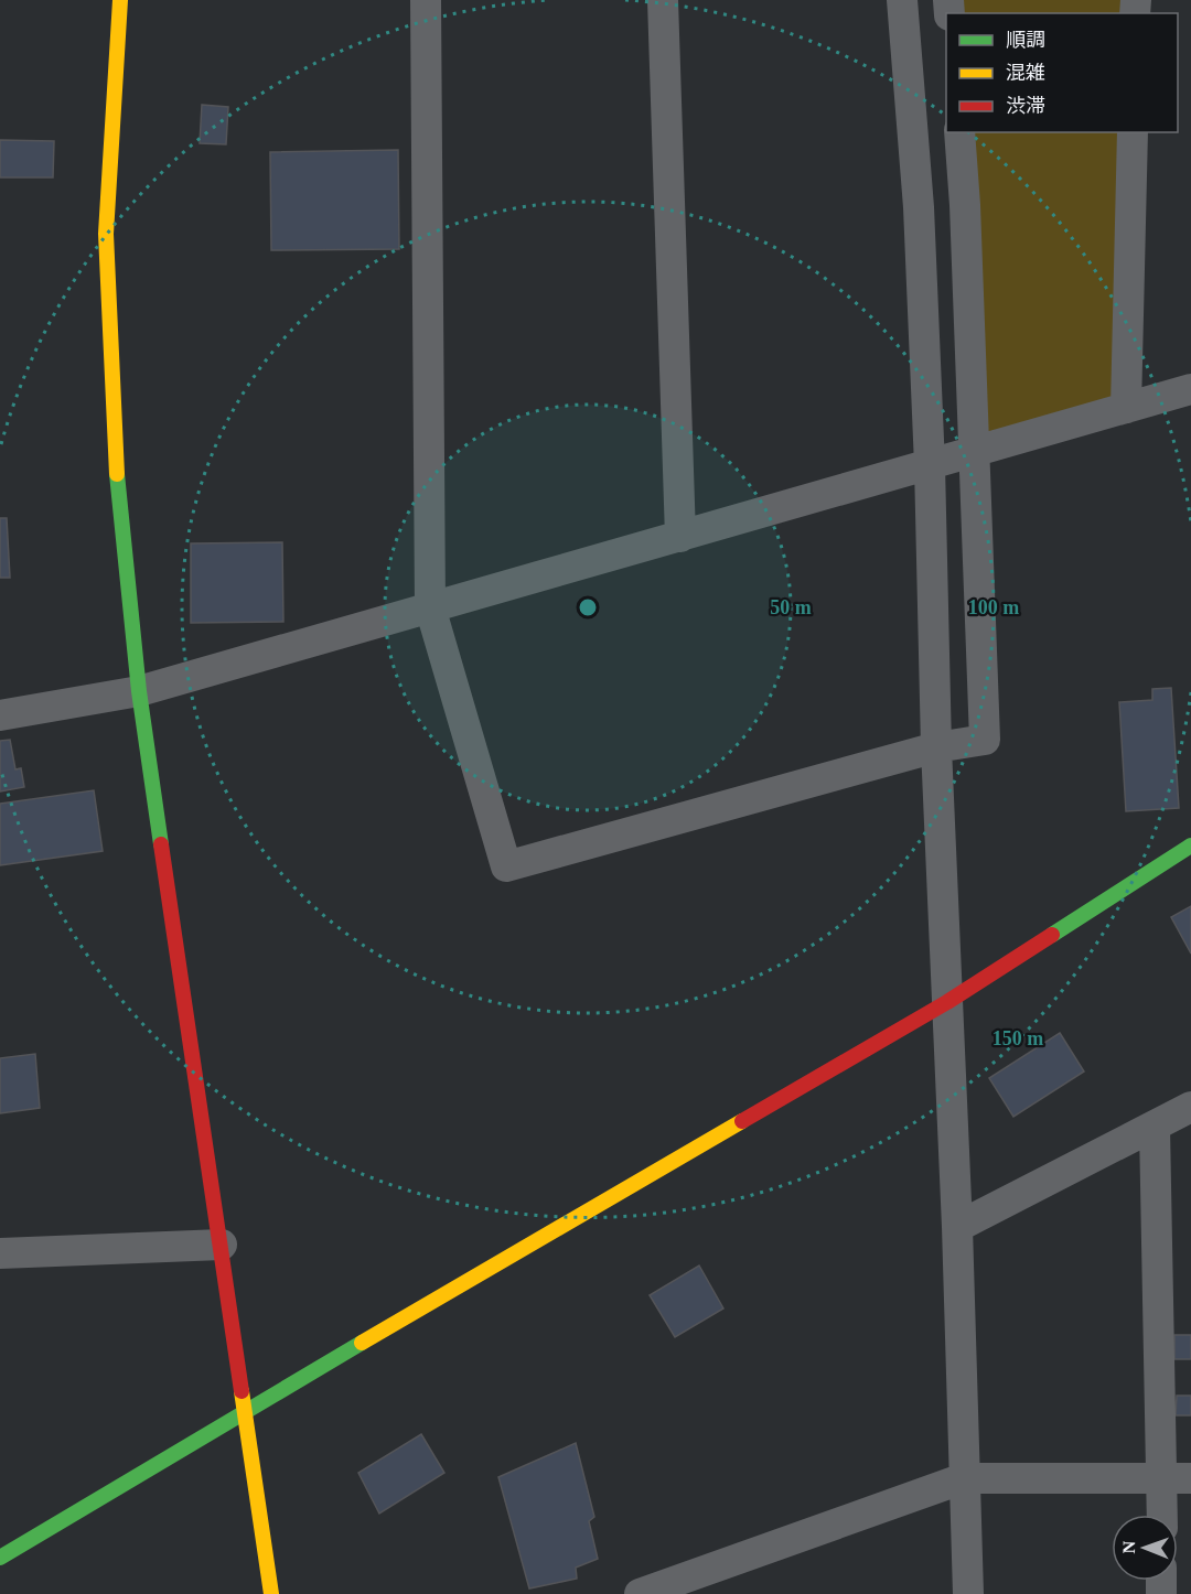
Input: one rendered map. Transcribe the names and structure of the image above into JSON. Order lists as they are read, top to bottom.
{
  "legend": ["順調", "混雑", "渋滞"],
  "north": "left",
  "rings": ["50 m", "100 m", "150 m"]
}
